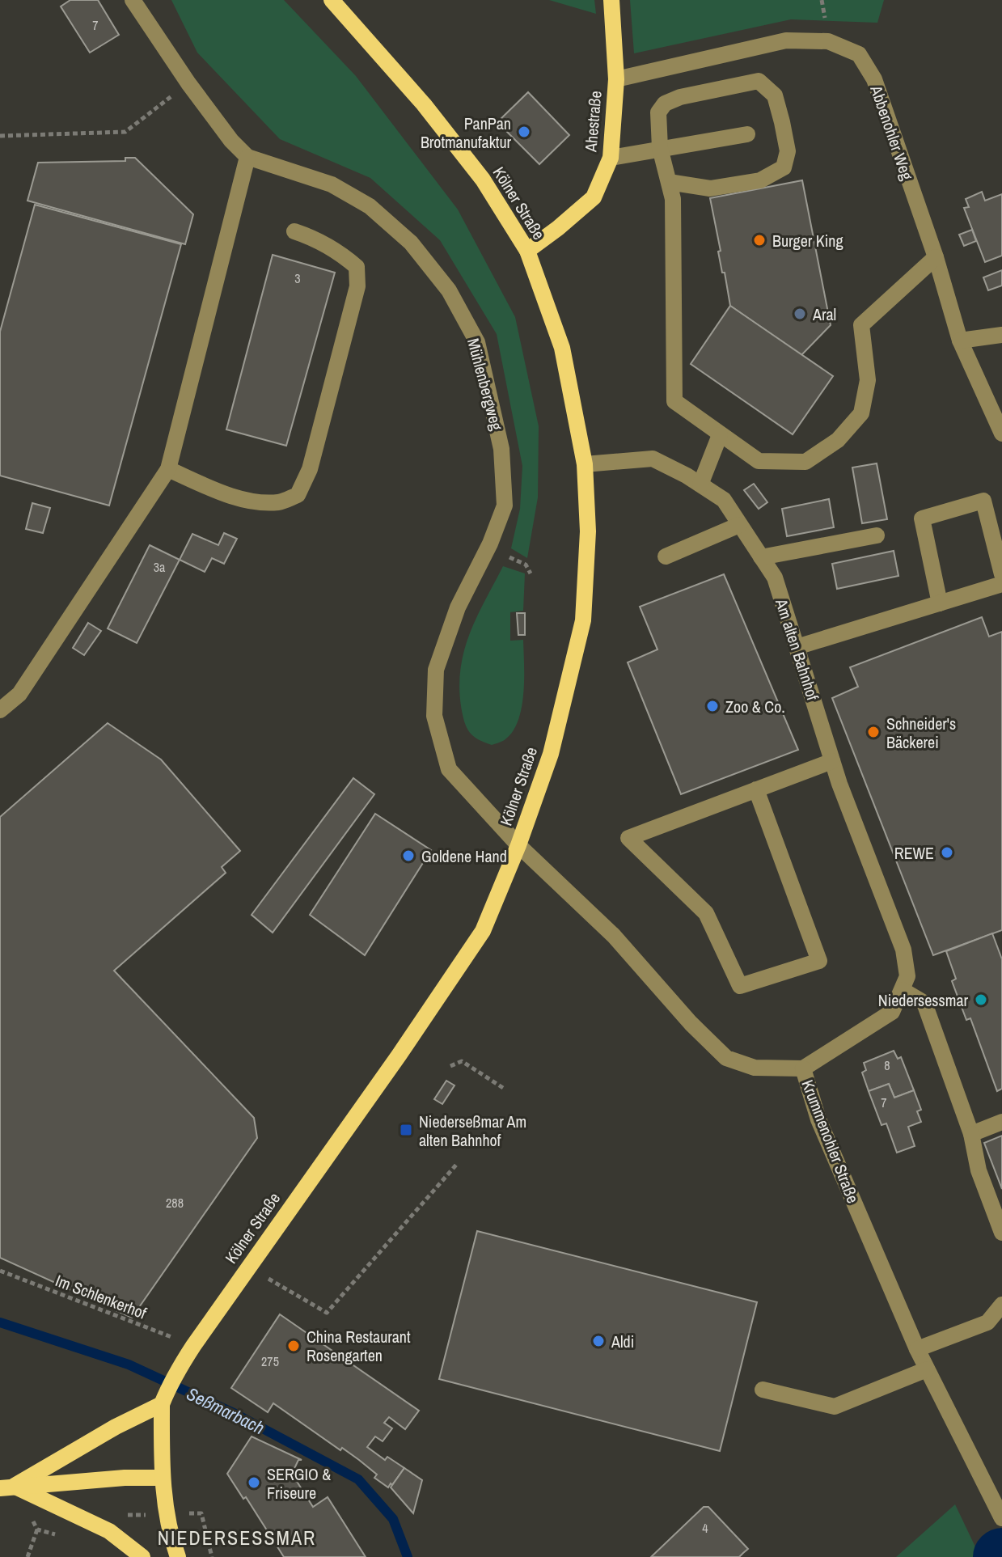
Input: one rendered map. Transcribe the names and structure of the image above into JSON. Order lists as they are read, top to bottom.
{
  "streets": {
    "main road": ["Ahestraße", "Kölner Straße"],
    "street": [
      "Abbenohler Weg",
      "Mühlenbergweg",
      "Am alten Bahnhof",
      "Krummenohler Straße"
    ],
    "path": ["Im Schlenkerhof"]
  },
  "crossings": [
    ["Ahestraße", "Abbenohler Weg"],
    ["Ahestraße", "Kölner Straße"],
    ["Kölner Straße", "Mühlenbergweg"],
    ["Kölner Straße", "Am alten Bahnhof"],
    ["Kölner Straße", "Krummenohler Straße"],
    ["Kölner Straße", "Im Schlenkerhof"],
    ["Mühlenbergweg", "Krummenohler Straße"]
  ],
  "districts": ["NIEDERSESSMAR"],
  "water": ["Seßmarbach"],
  "places": {
    "other": [
      "PanPan Brotmanufaktur",
      "Burger King",
      "Aral",
      "Zoo & Co.",
      "Schneider's Bäckerei",
      "REWE",
      "Goldene Hand",
      "Niedersessmar",
      "Aldi",
      "China Restaurant Rosengarten",
      "SERGIO & Friseure"
    ],
    "transit": ["Niederseßmar Am alten Bahnhof"]
  },
  "house_numbers": [
    "7",
    "3",
    "3a",
    "8",
    "7",
    "288",
    "275",
    "4"
  ]
}
